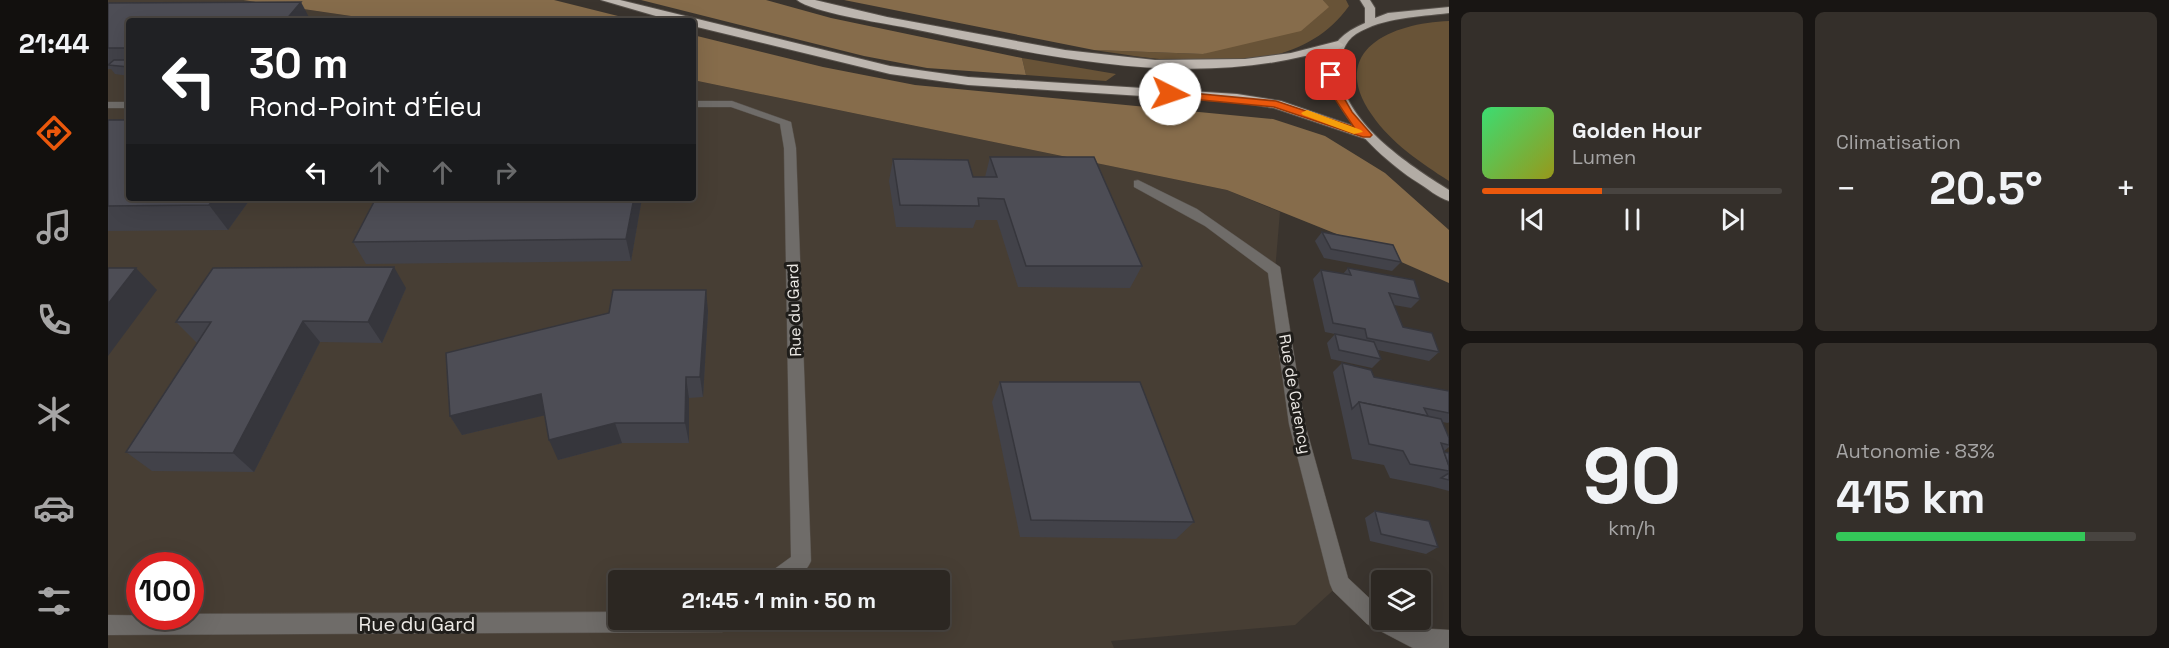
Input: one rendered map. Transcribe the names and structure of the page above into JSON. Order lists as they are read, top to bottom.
{
  "streets": {
    "street": ["Rue du Gard", "Rue de Carency"]
  },
  "page": {
    "tabs": "21:44",
    "tile": [
      "Climatisation",
      ["90", "km/h"],
      ["Autonomie · 83%", "415 km"]
    ],
    "turn": ["30 m", "Rond-Point d’Éleu"],
    "song": ["Golden Hour", "Lumen"],
    "heat": ["−", "20.5°", "+"],
    "limit": "100",
    "trip": "21:45 · 1 min · 50 m"
  }
}
